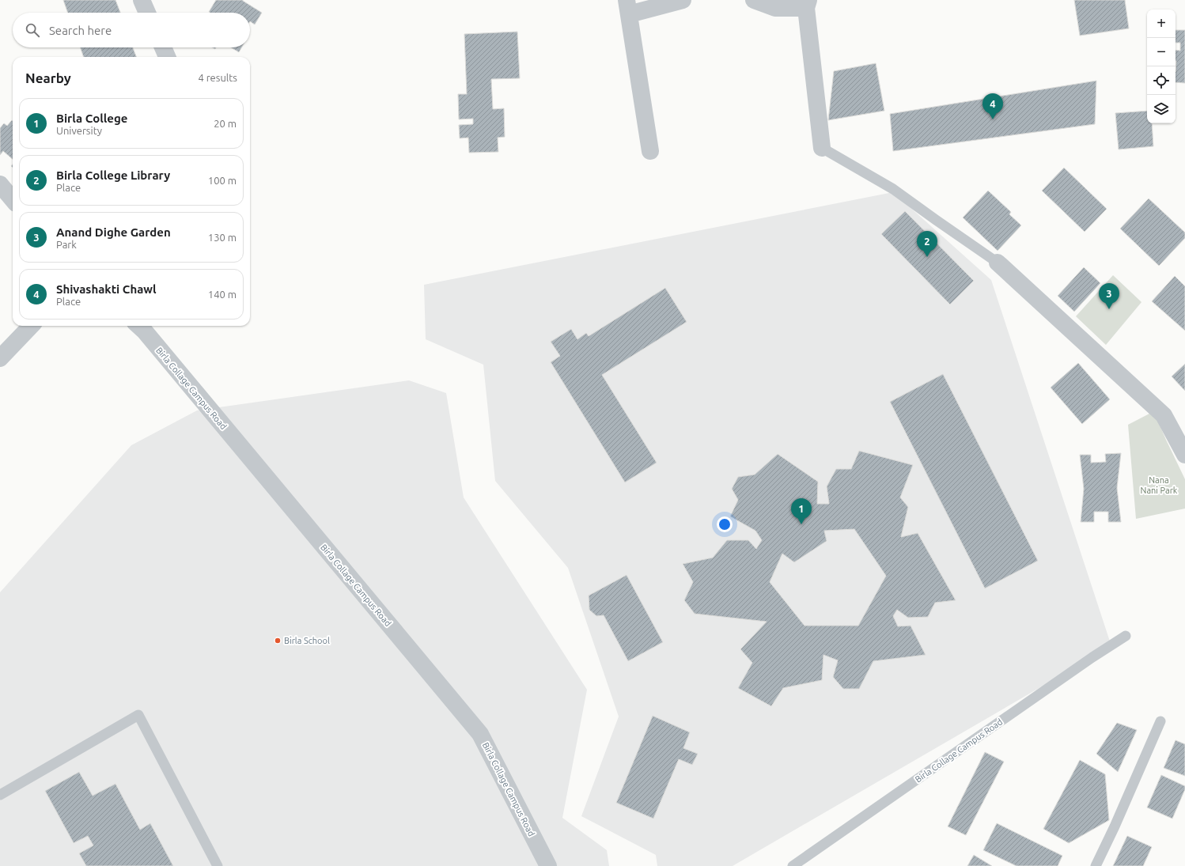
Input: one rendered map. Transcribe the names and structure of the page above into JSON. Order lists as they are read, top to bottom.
{
  "streets": {
    "street": ["Birla Collage Campus Road"]
  },
  "parks": ["Nana Nani Park"],
  "places": ["Birla School"],
  "page": {
    "map_buttons": ["+", "−"],
    "search": "Search here",
    "heading": ["Nearby", "4 results"],
    "pins": [
      "4",
      "2",
      "3",
      "1"
    ],
    "list": [
      {
        "mark": "1",
        "name": "Birla College",
        "note": "University",
        "value": "20 m"
      },
      {
        "mark": "2",
        "name": "Birla College Library",
        "note": "Place",
        "value": "100 m"
      },
      {
        "mark": "3",
        "name": "Anand Dighe Garden",
        "note": "Park",
        "value": "130 m"
      },
      {
        "mark": "4",
        "name": "Shivashakti Chawl",
        "note": "Place",
        "value": "140 m"
      }
    ]
  }
}
